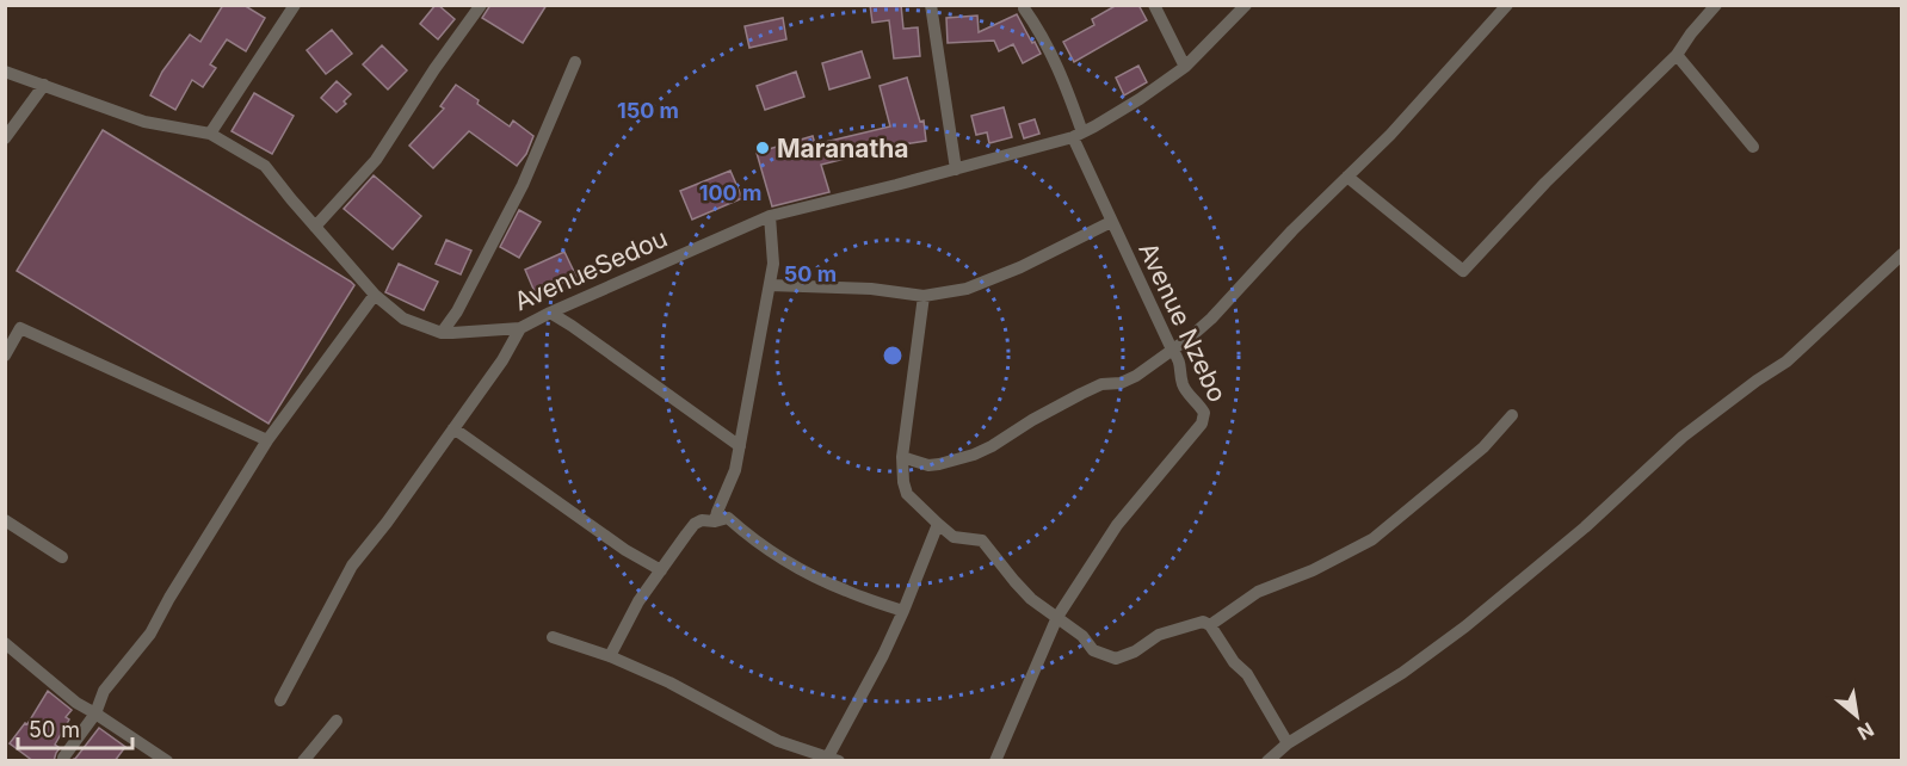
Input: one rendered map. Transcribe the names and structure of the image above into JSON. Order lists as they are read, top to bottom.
{
  "streets": {
    "street": ["AvenueSedou", "Avenue Nzebo"]
  },
  "crossings": [
    ["AvenueSedou", "Avenue Nzebo"]
  ],
  "places": ["Maranatha"],
  "scale_bar": "50 m",
  "north": "bottom right",
  "rings": ["150 m", "100 m", "50 m"]
}
